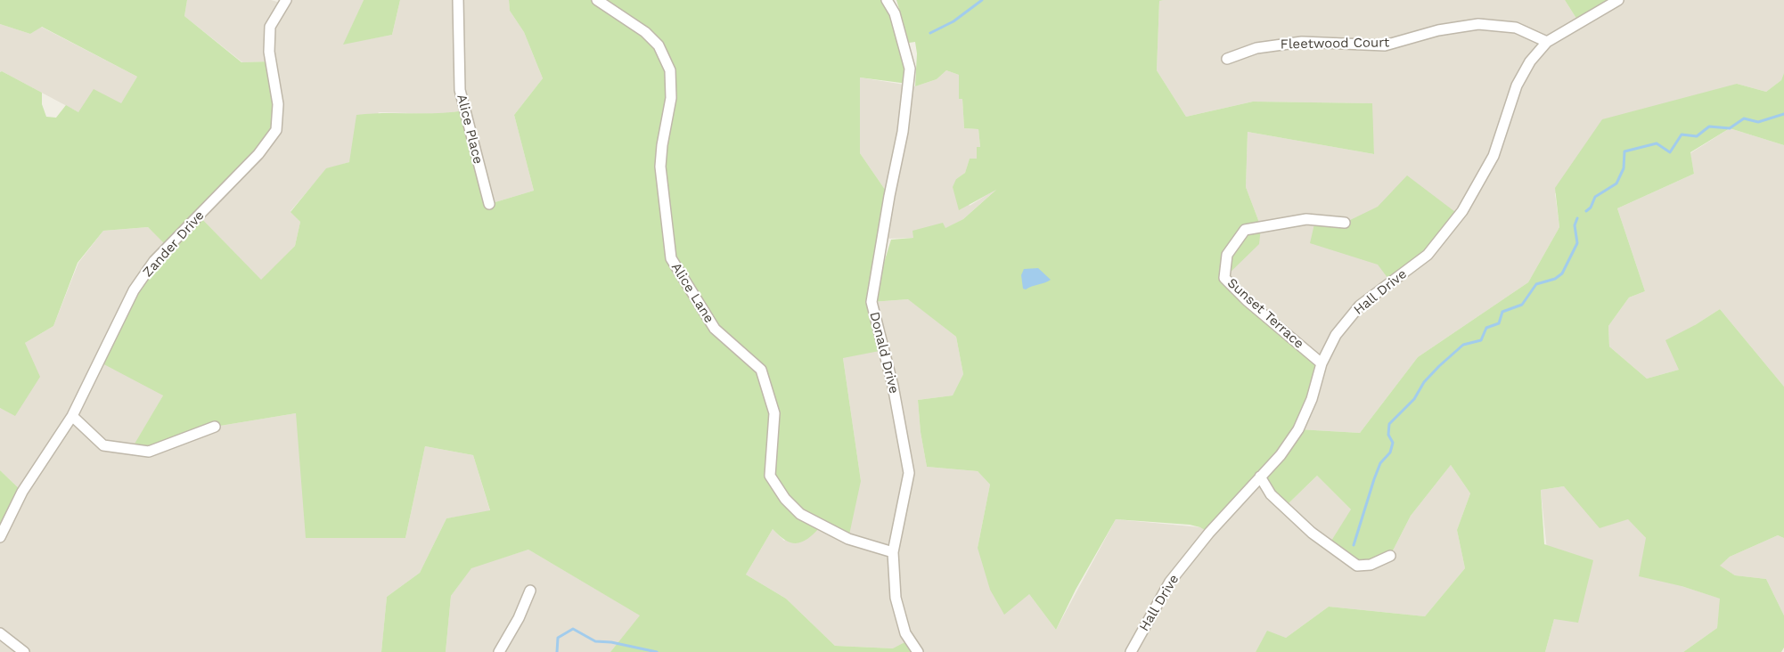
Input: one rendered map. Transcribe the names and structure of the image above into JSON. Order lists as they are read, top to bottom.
{
  "streets": {
    "street": [
      "Fleetwood Court",
      "Alice Place",
      "Zander Drive",
      "Hall Drive",
      "Alice Lane",
      "Sunset Terrace",
      "Donald Drive"
    ]
  },
  "crossings": [
    ["Fleetwood Court", "Hall Drive"],
    ["Hall Drive", "Sunset Terrace"],
    ["Alice Lane", "Donald Drive"]
  ]
}
